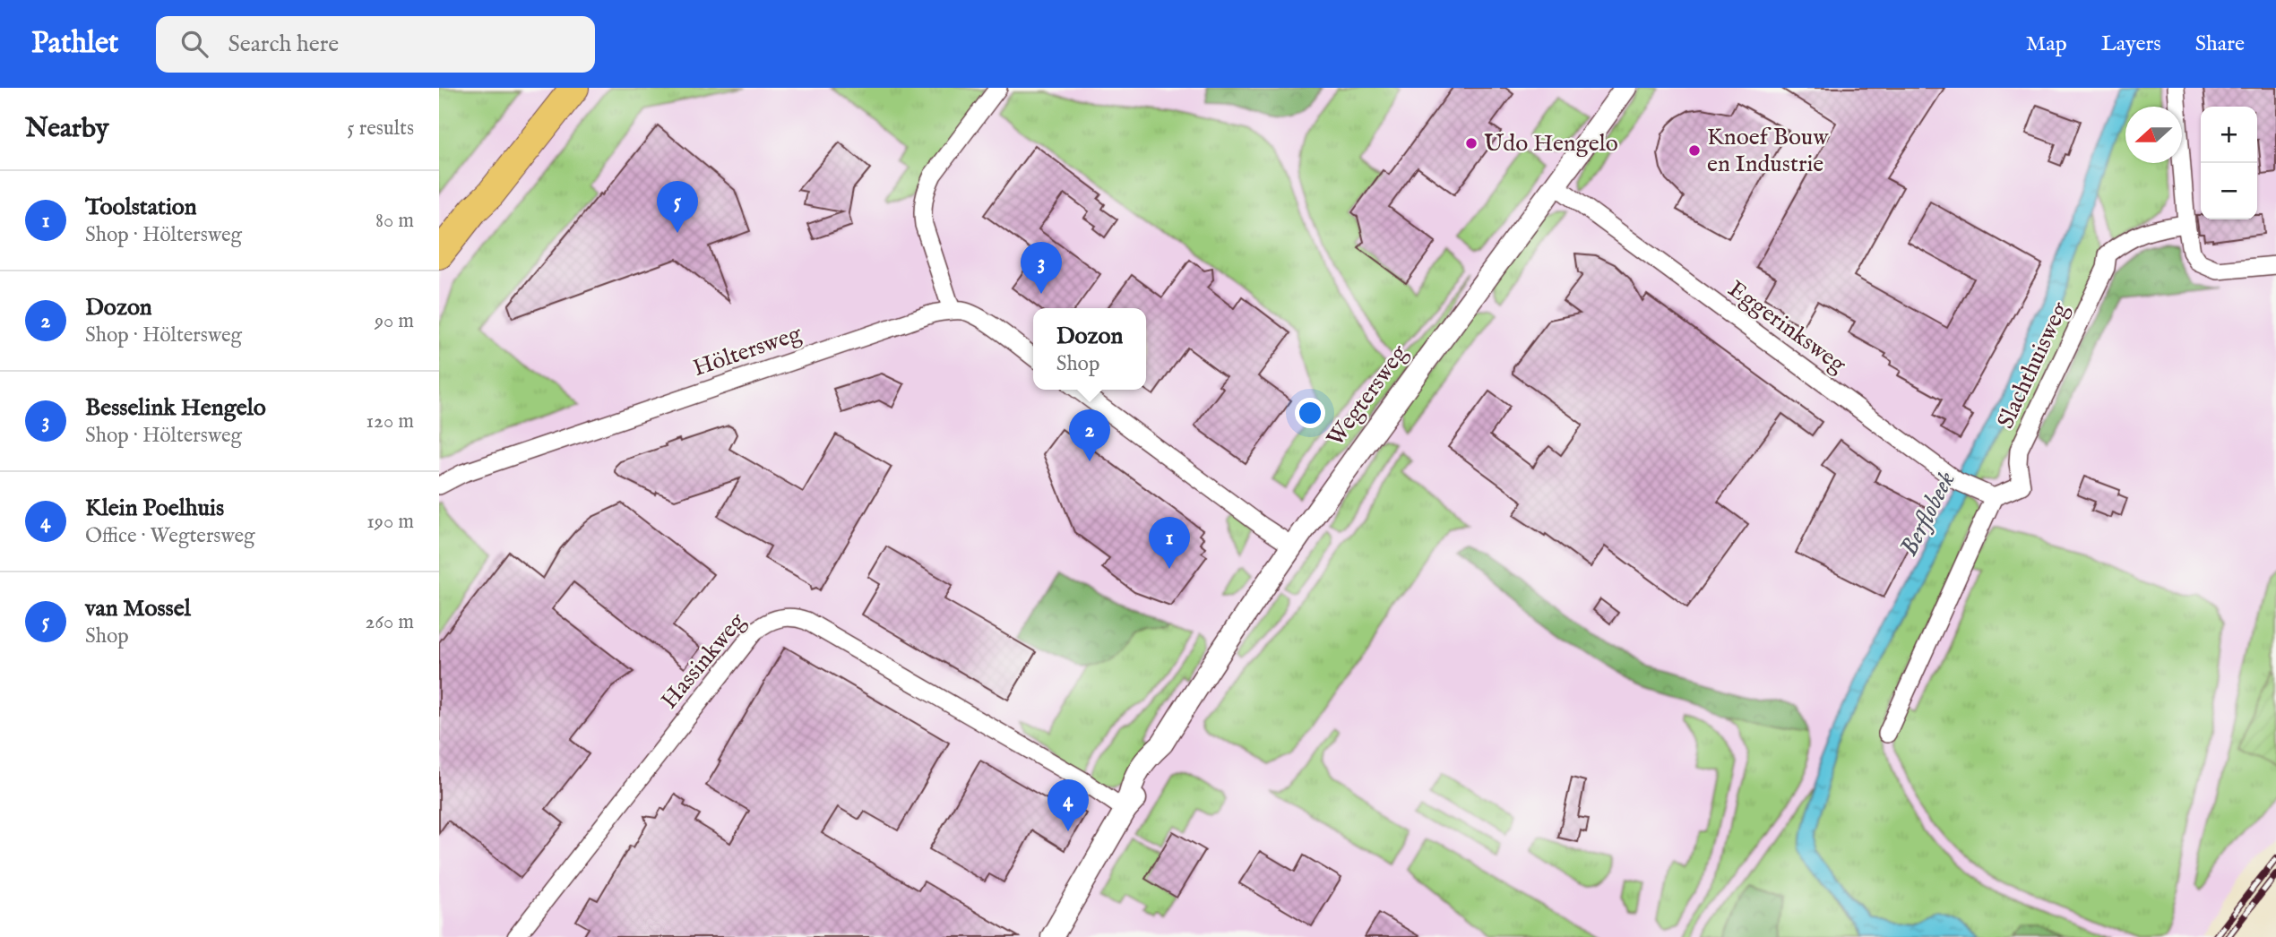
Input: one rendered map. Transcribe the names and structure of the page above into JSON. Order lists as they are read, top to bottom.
{
  "streets": {
    "street": [
      "Eggerinksweg",
      "Höltersweg",
      "Slachthuisweg",
      "Wegtersweg",
      "Hassinkweg"
    ]
  },
  "crossings": [
    ["Eggerinksweg", "Slachthuisweg"],
    ["Eggerinksweg", "Wegtersweg"],
    ["Wegtersweg", "Hassinkweg"]
  ],
  "water": ["Berflobeek"],
  "places": ["Udo Hengelo", "Knoef Bouw en Industrie"],
  "north": "left",
  "page": {
    "header": "Pathlet",
    "search": "Search here",
    "nav": ["Map", "Layers", "Share"],
    "heading": ["Nearby", "5 results"],
    "map_buttons": ["+", "−"],
    "list": [
      {
        "mark": "1",
        "name": "Toolstation",
        "note": "Shop · Höltersweg",
        "value": "80 m"
      },
      {
        "mark": "2",
        "name": "Dozon",
        "note": "Shop · Höltersweg",
        "value": "90 m"
      },
      {
        "mark": "3",
        "name": "Besselink Hengelo",
        "note": "Shop · Höltersweg",
        "value": "120 m"
      },
      {
        "mark": "4",
        "name": "Klein Poelhuis",
        "note": "Office · Wegtersweg",
        "value": "190 m"
      },
      {
        "mark": "5",
        "name": "van Mossel",
        "note": "Shop",
        "value": "260 m"
      }
    ],
    "pins": [
      "5",
      "3",
      "2",
      "1",
      "4"
    ],
    "popup": ["Dozon", "Shop"]
  }
}
